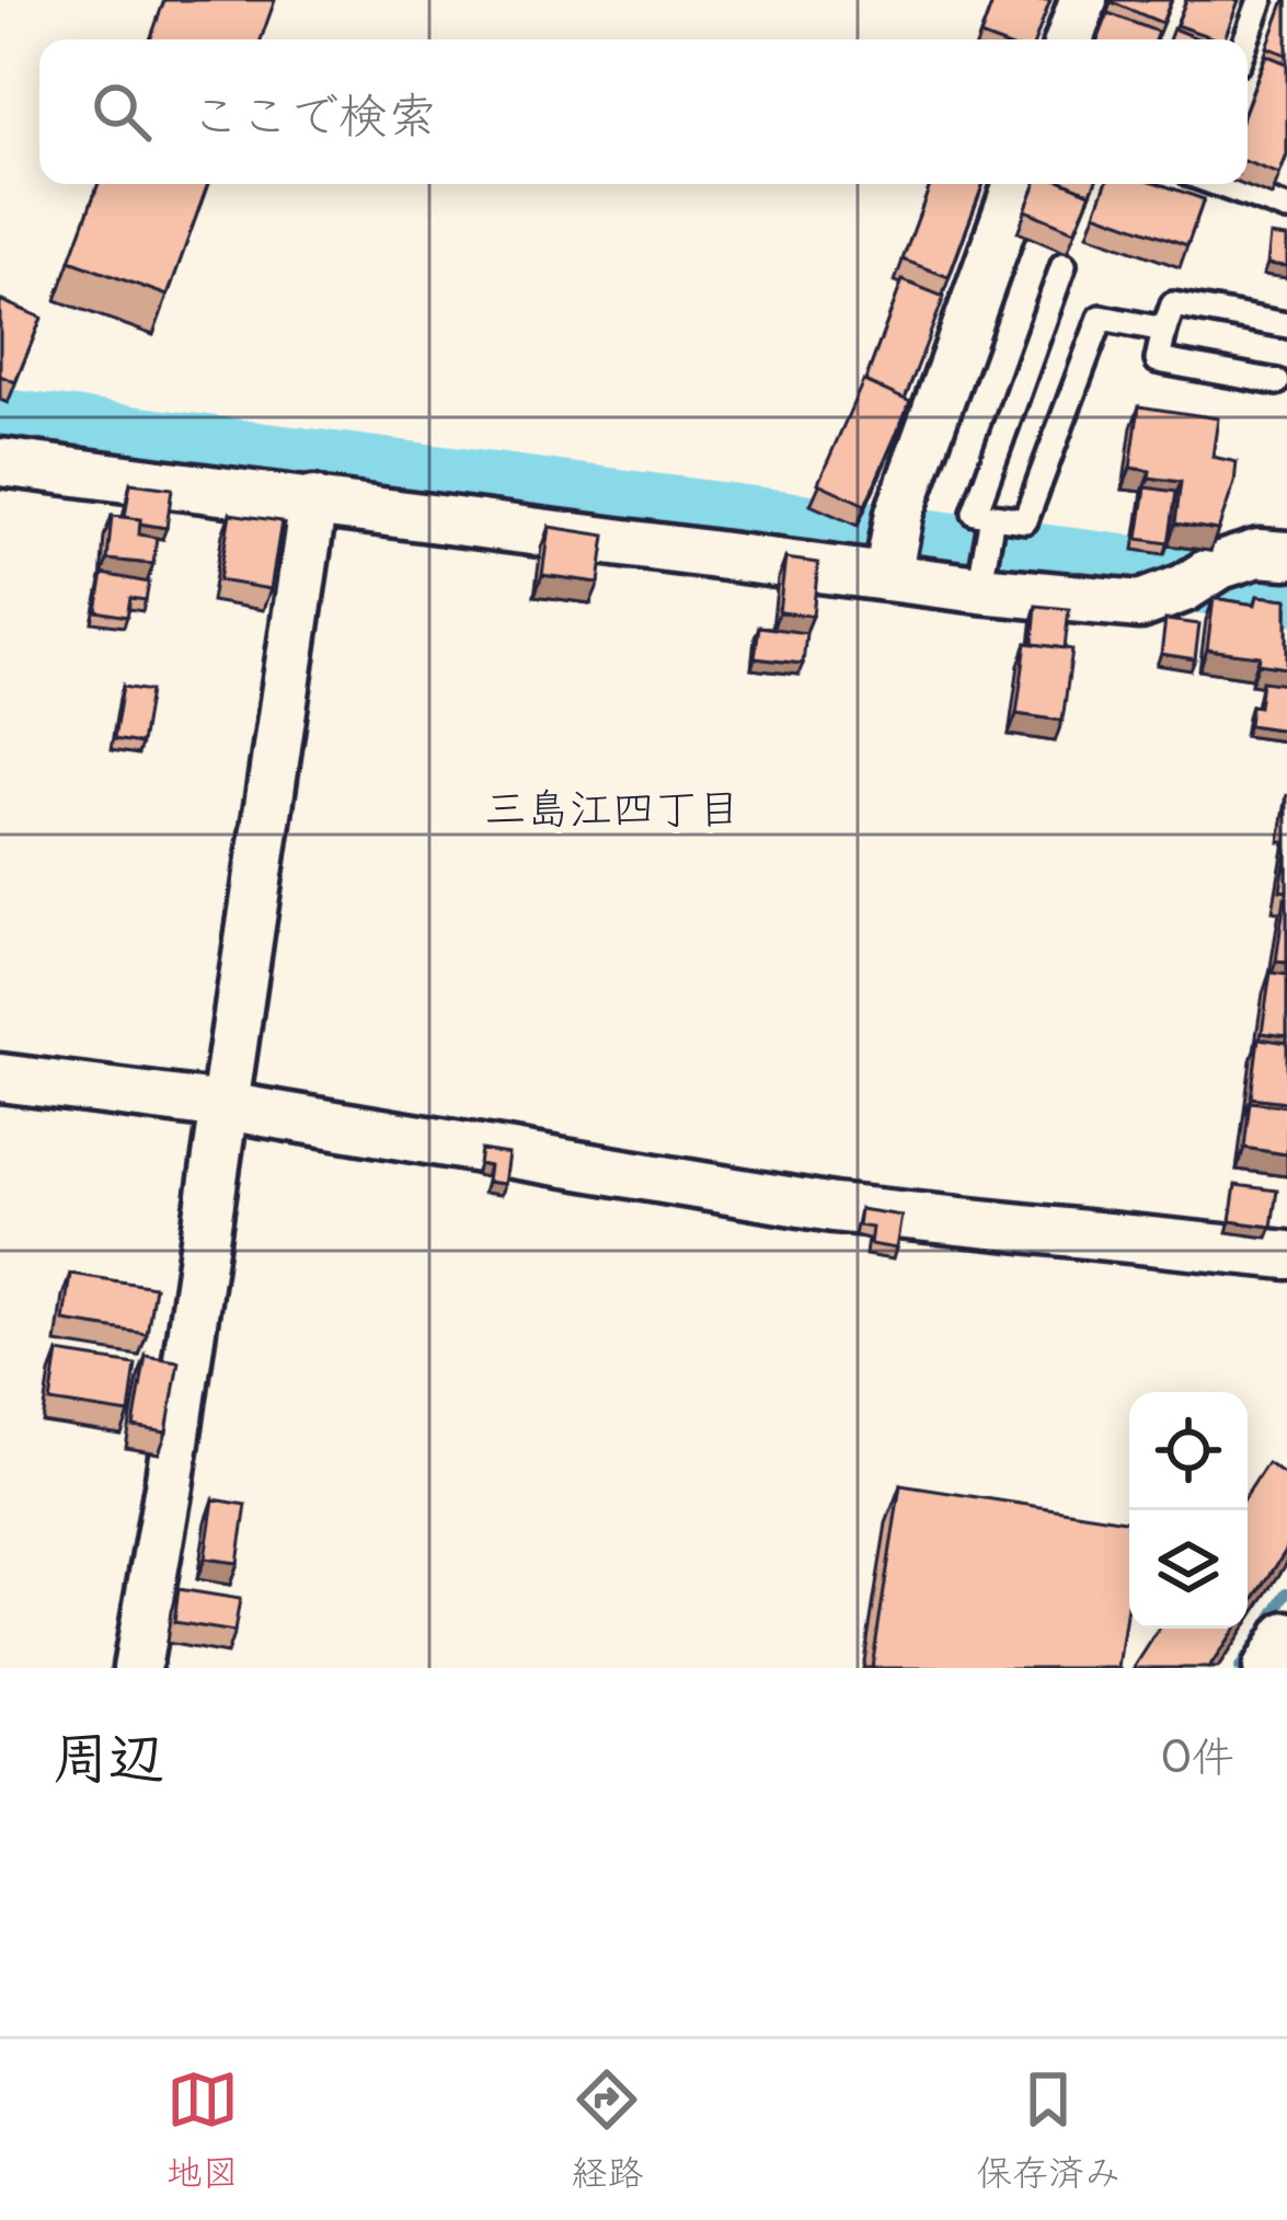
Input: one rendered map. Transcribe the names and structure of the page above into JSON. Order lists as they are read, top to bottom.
{
  "districts": ["三島江四丁目"],
  "page": {
    "search": "ここで検索",
    "heading": ["周辺", "0件"],
    "nav": ["地図", "経路", "保存済み"]
  }
}
